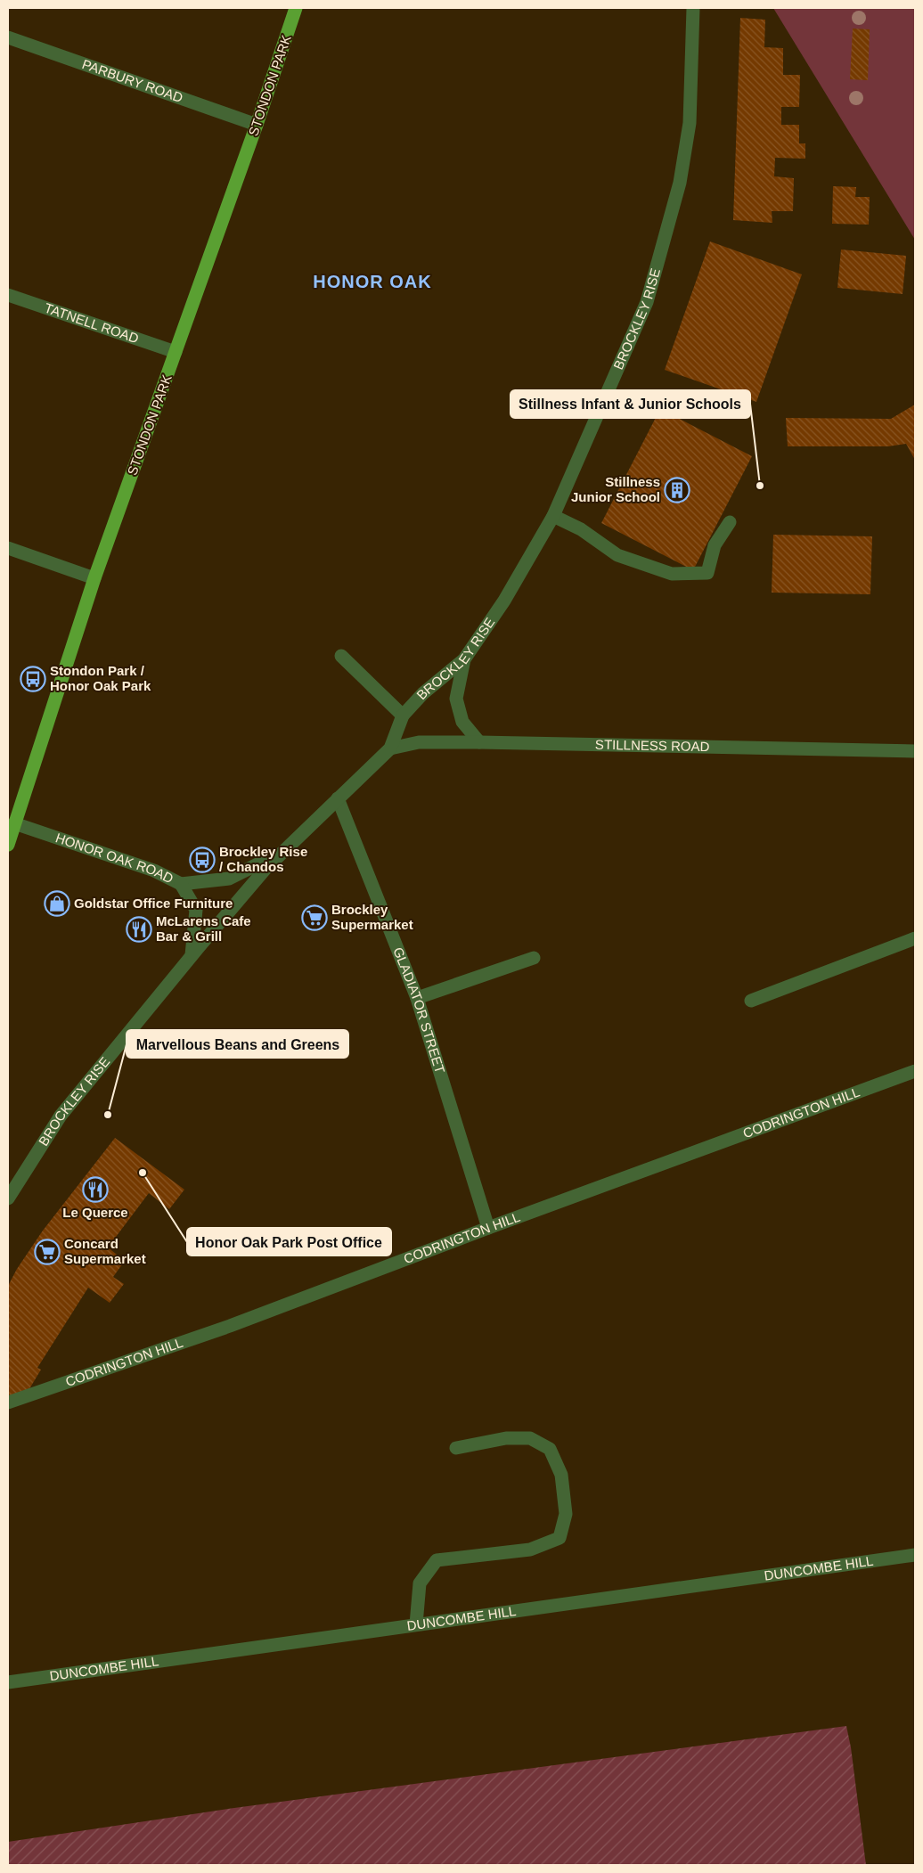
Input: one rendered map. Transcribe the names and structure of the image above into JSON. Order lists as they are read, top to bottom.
{
  "streets": {
    "main road": ["STONDON PARK"],
    "street": [
      "PARBURY ROAD",
      "BROCKLEY RISE",
      "TATNELL ROAD",
      "STILLNESS ROAD",
      "HONOR OAK ROAD",
      "GLADIATOR STREET",
      "CODRINGTON HILL",
      "DUNCOMBE HILL"
    ]
  },
  "crossings": [
    ["PARBURY ROAD", "STONDON PARK"],
    ["STONDON PARK", "TATNELL ROAD"],
    ["STONDON PARK", "HONOR OAK ROAD"],
    ["BROCKLEY RISE", "STILLNESS ROAD"],
    ["BROCKLEY RISE", "HONOR OAK ROAD"],
    ["BROCKLEY RISE", "GLADIATOR STREET"],
    ["GLADIATOR STREET", "CODRINGTON HILL"]
  ],
  "districts": ["HONOR OAK"],
  "places": {
    "other": ["Stillness Infant & Junior Schools", "Marvellous Beans and Greens", "Honor Oak Park Post Office"],
    "building": ["Stillness Junior School"],
    "bus stop": ["Stondon Park / Honor Oak Park", "Brockley Rise / Chandos"],
    "shop": ["Goldstar Office Furniture"],
    "supermarket": ["Brockley Supermarket", "Concard Supermarket"],
    "restaurant": ["McLarens Cafe Bar & Grill", "Le Querce"]
  }
}
